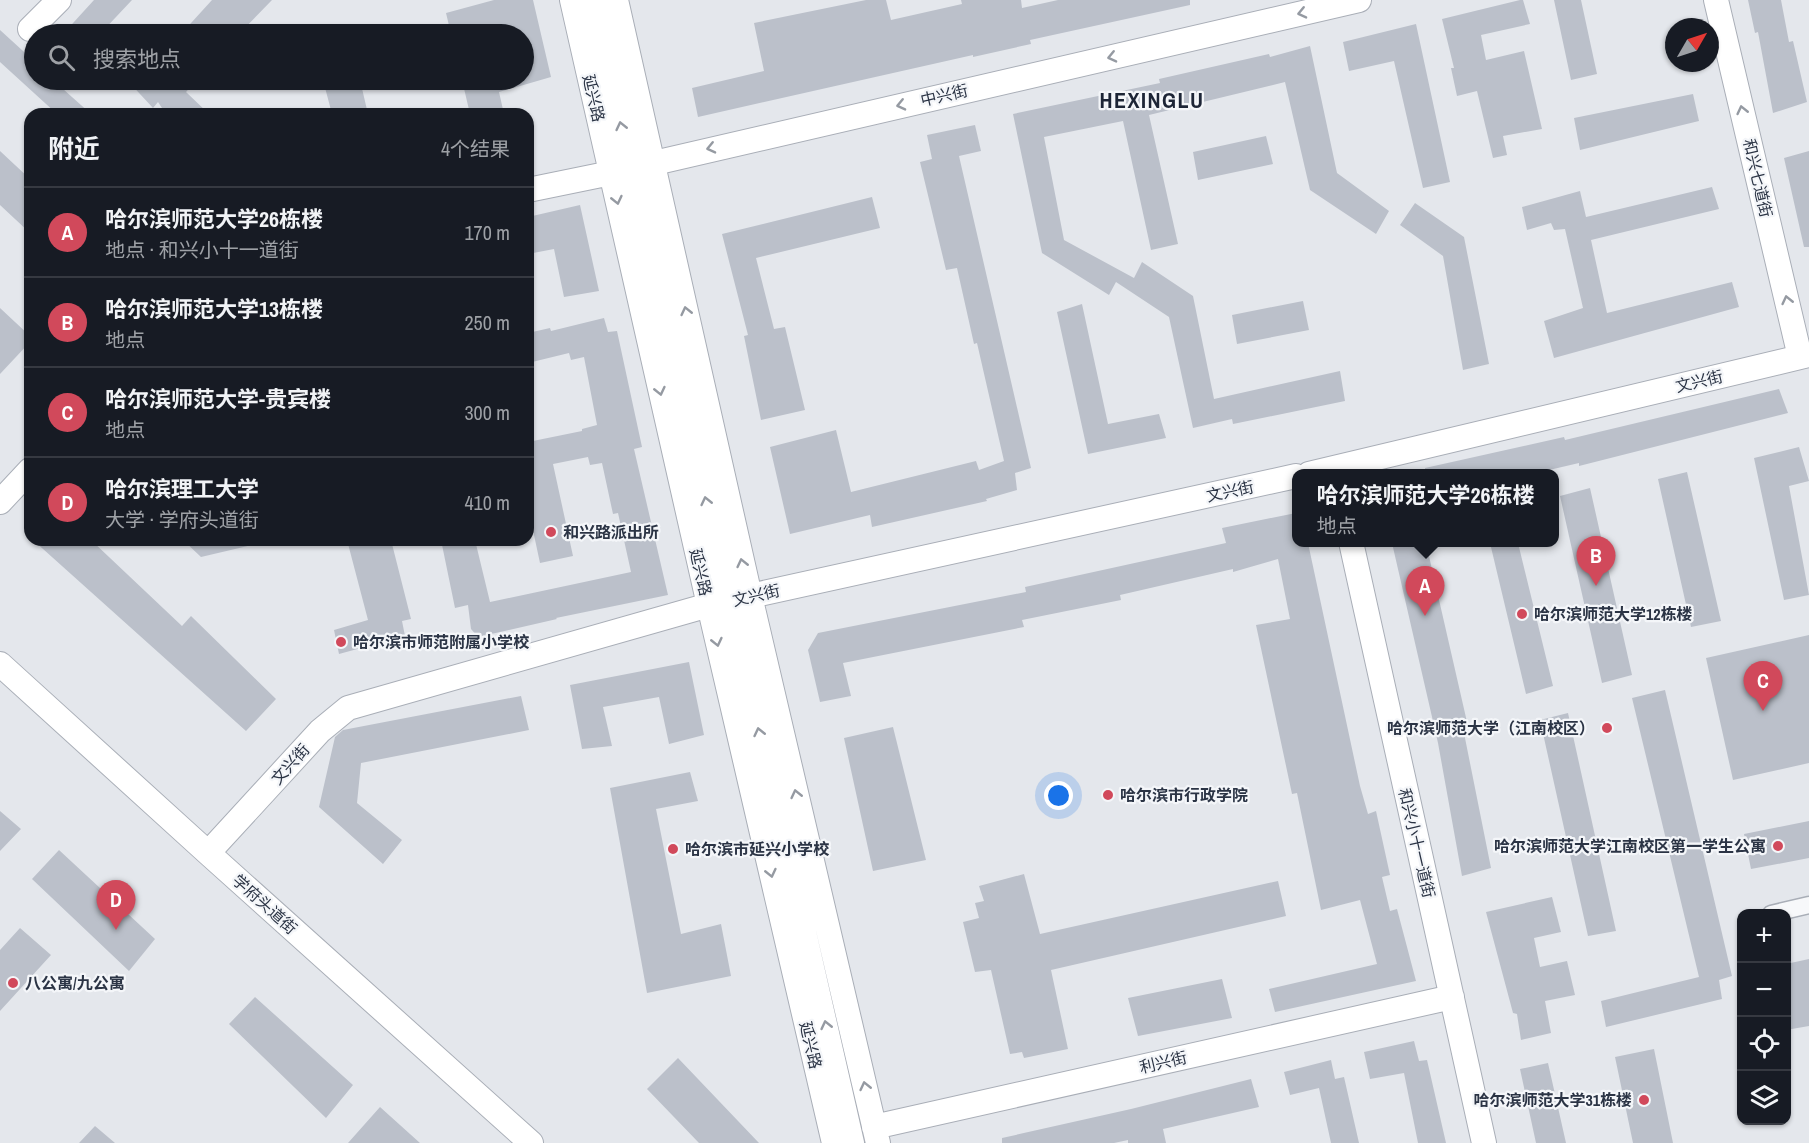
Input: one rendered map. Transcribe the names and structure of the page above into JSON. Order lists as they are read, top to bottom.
{
  "streets": {
    "main road": [
      "中兴街",
      "延兴路",
      "和兴七道街",
      "文兴街",
      "和兴小十一道街",
      "学府头道街",
      "利兴街"
    ]
  },
  "crossings": [
    ["中兴街", "延兴路"],
    ["延兴路", "文兴街"],
    ["延兴路", "利兴街"],
    ["和兴七道街", "文兴街"],
    ["文兴街", "学府头道街"],
    ["和兴小十一道街", "利兴街"]
  ],
  "one_way": ["中兴街", "和兴七道街"],
  "districts": ["HEXINGLU"],
  "places": [
    "和兴路派出所",
    "哈尔滨师范大学12栋楼",
    "哈尔滨市师范附属小学校",
    "哈尔滨师范大学（江南校区）",
    "哈尔滨市行政学院",
    "哈尔滨师范大学江南校区第一学生公寓",
    "哈尔滨市延兴小学校",
    "八公寓/九公寓",
    "哈尔滨师范大学31栋楼"
  ],
  "north": "top right",
  "page": {
    "search": "搜索地点",
    "heading": ["附近", "4个结果"],
    "list": [
      {
        "mark": "A",
        "name": "哈尔滨师范大学26栋楼",
        "note": "地点 · 和兴小十一道街",
        "value": "170 m"
      },
      {
        "mark": "B",
        "name": "哈尔滨师范大学13栋楼",
        "note": "地点",
        "value": "250 m"
      },
      {
        "mark": "C",
        "name": "哈尔滨师范大学-贵宾楼",
        "note": "地点",
        "value": "300 m"
      },
      {
        "mark": "D",
        "name": "哈尔滨理工大学",
        "note": "大学 · 学府头道街",
        "value": "410 m"
      }
    ],
    "popup": ["哈尔滨师范大学26栋楼", "地点"],
    "pins": [
      "B",
      "A",
      "C",
      "D"
    ],
    "map_buttons": ["+", "−"]
  }
}
